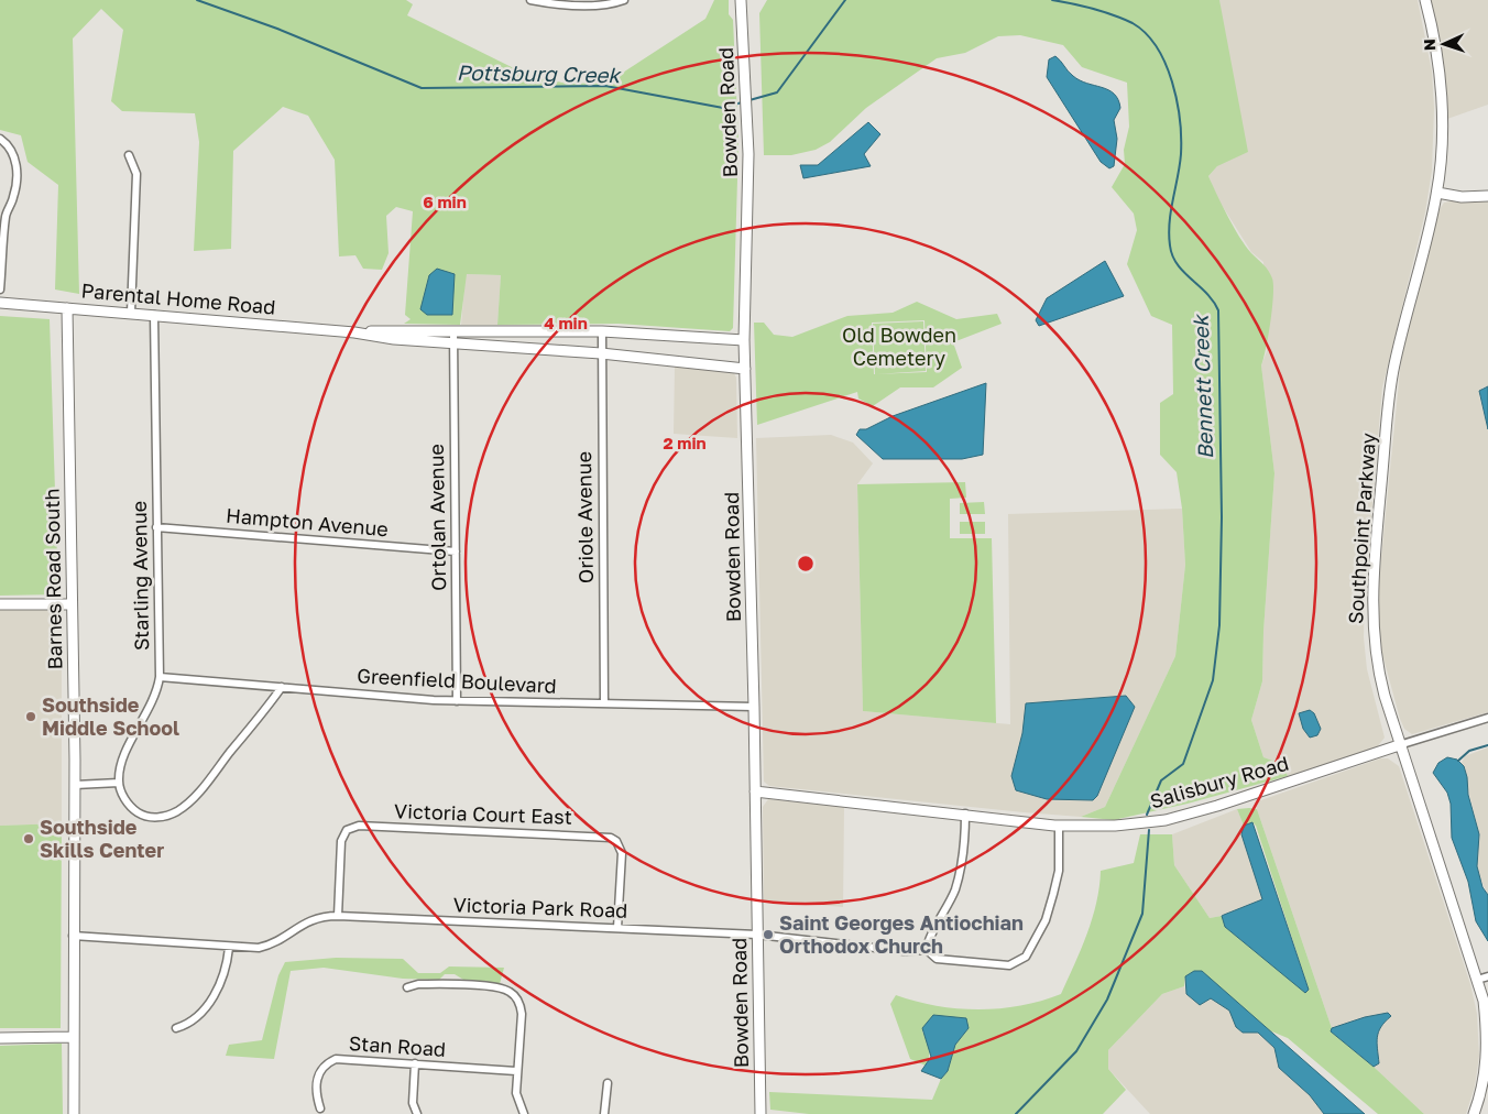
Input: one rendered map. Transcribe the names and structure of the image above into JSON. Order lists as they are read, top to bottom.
{
  "streets": {
    "main road": [
      "Bowden Road",
      "Parental Home Road",
      "Southpoint Parkway",
      "Barnes Road South",
      "Salisbury Road"
    ],
    "street": [
      "Ortolan Avenue",
      "Oriole Avenue",
      "Hampton Avenue",
      "Starling Avenue",
      "Greenfield Boulevard",
      "Victoria Court East",
      "Victoria Park Road",
      "Stan Road"
    ]
  },
  "crossings": [
    ["Bowden Road", "Parental Home Road"],
    ["Bowden Road", "Greenfield Boulevard"],
    ["Bowden Road", "Salisbury Road"],
    ["Bowden Road", "Victoria Park Road"],
    ["Parental Home Road", "Ortolan Avenue"],
    ["Parental Home Road", "Oriole Avenue"],
    ["Parental Home Road", "Starling Avenue"],
    ["Parental Home Road", "Barnes Road South"],
    ["Ortolan Avenue", "Hampton Avenue"],
    ["Ortolan Avenue", "Greenfield Boulevard"],
    ["Oriole Avenue", "Greenfield Boulevard"],
    ["Hampton Avenue", "Starling Avenue"],
    ["Southpoint Parkway", "Salisbury Road"],
    ["Starling Avenue", "Greenfield Boulevard"],
    ["Barnes Road South", "Victoria Park Road"],
    ["Salisbury Road", "Victoria Park Road"],
    ["Victoria Court East", "Victoria Park Road"]
  ],
  "water": ["Pottsburg Creek", "Bennett Creek"],
  "parks": ["Old Bowden Cemetery"],
  "places": ["Southside Middle School", "Southside Skills Center", "Saint Georges Antiochian Orthodox Church"],
  "north": "left",
  "rings": ["6 min", "4 min", "2 min"]
}
